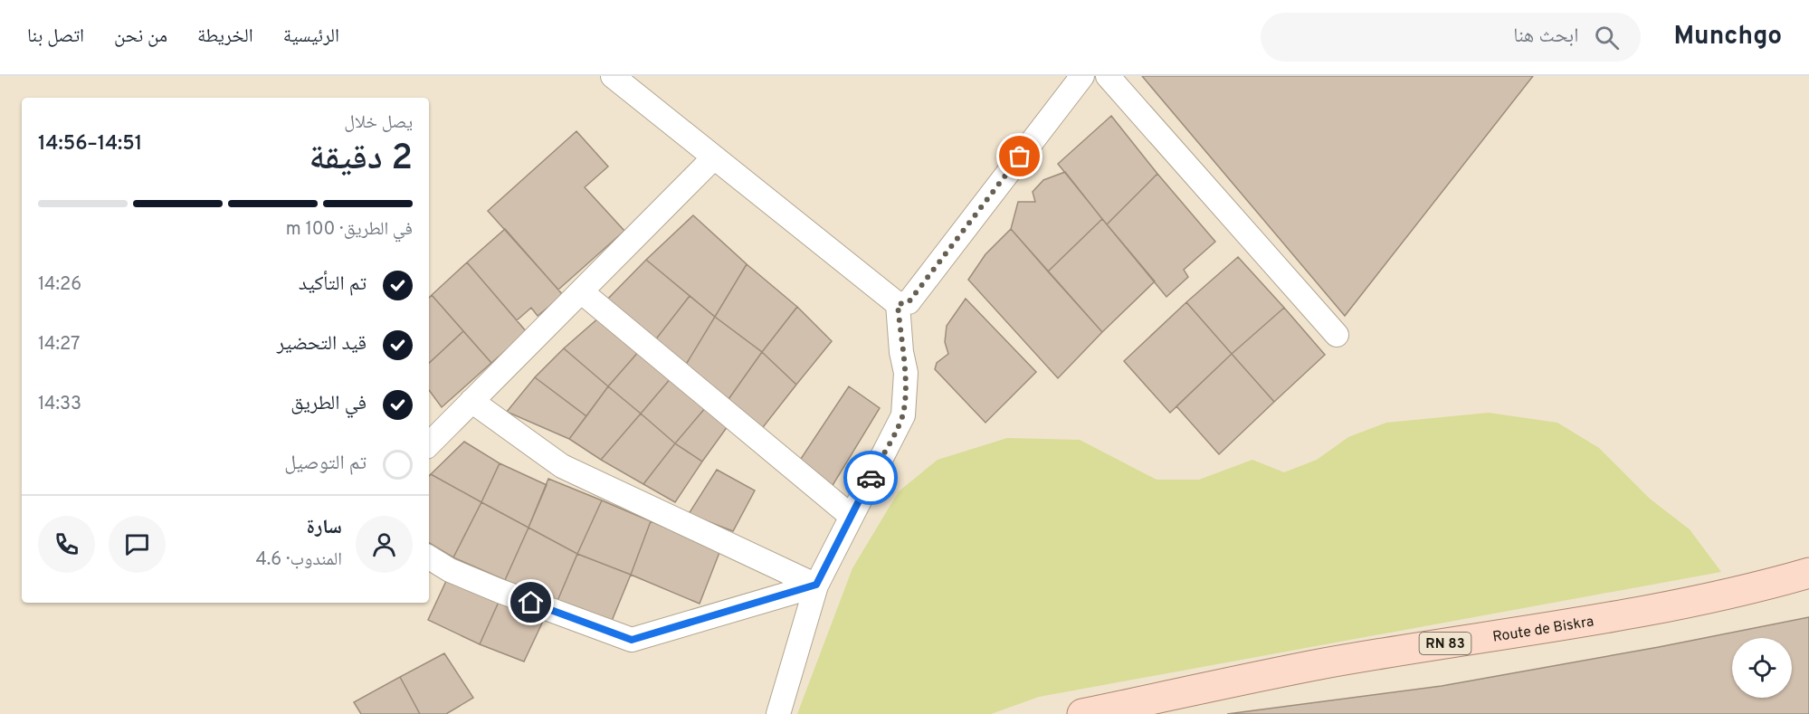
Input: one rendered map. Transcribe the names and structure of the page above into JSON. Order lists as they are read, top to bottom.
{
  "streets": {
    "main road": ["Route de Biskra", "RN 83"]
  },
  "page": {
    "header": "Munchgo",
    "search": "ابحث هنا",
    "nav": [
      "الرئيسية",
      "الخريطة",
      "من نحن",
      "اتصل بنا"
    ],
    "heading": ["2 دقيقة", "يصل خلال", "14:51–14:56"],
    "panel": ["سارة", "المندوب · 4.6"],
    "bar": "في الطريق · 100 m",
    "list": [
      ["تم التأكيد", "14:26"],
      ["قيد التحضير", "14:27"],
      ["في الطريق", "14:33"],
      "تم التوصيل"
    ]
  }
}
